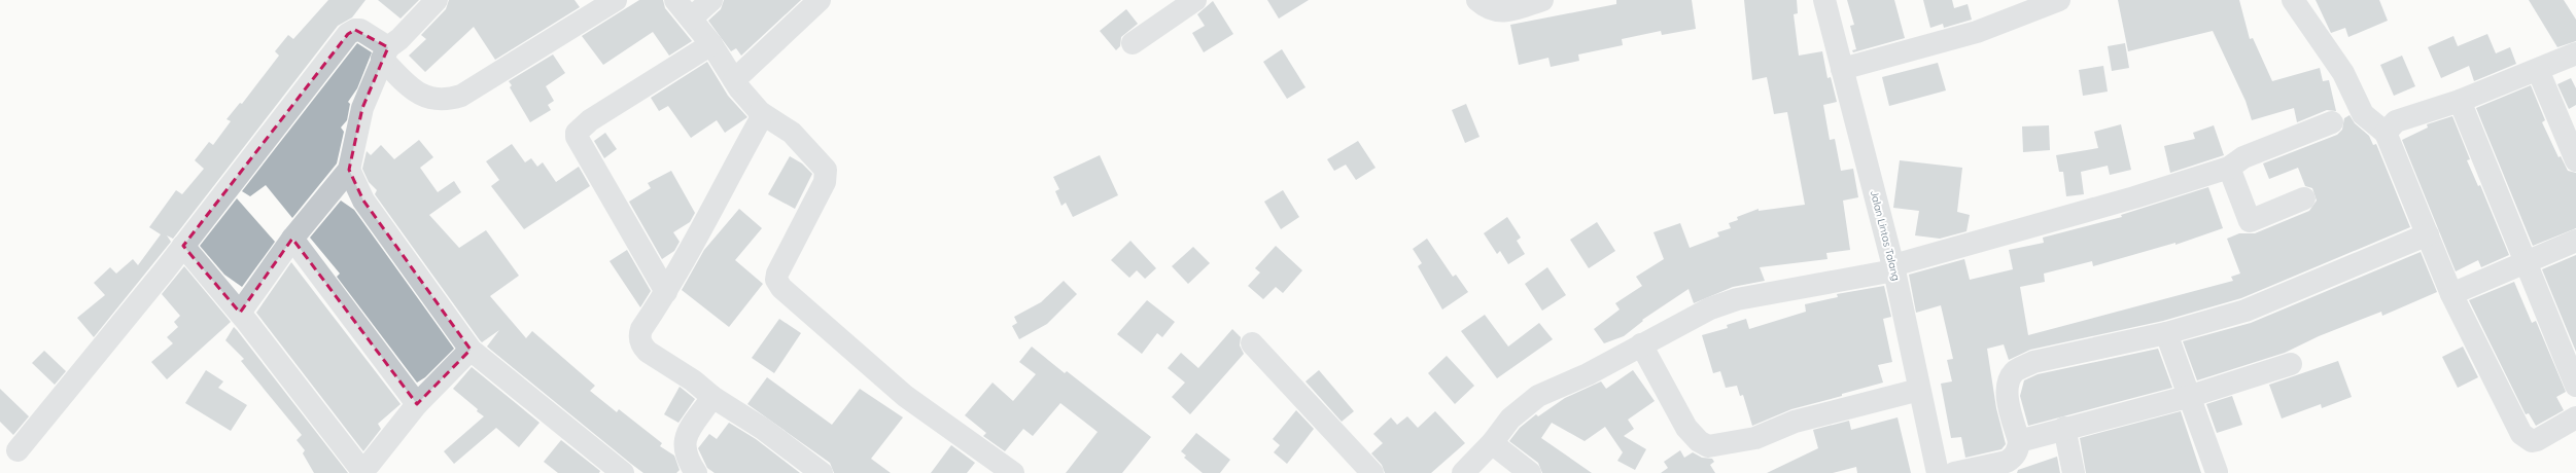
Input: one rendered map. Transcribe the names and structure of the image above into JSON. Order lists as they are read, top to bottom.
{
  "streets": {
    "street": ["Jalan Lintas Talang"]
  }
}
